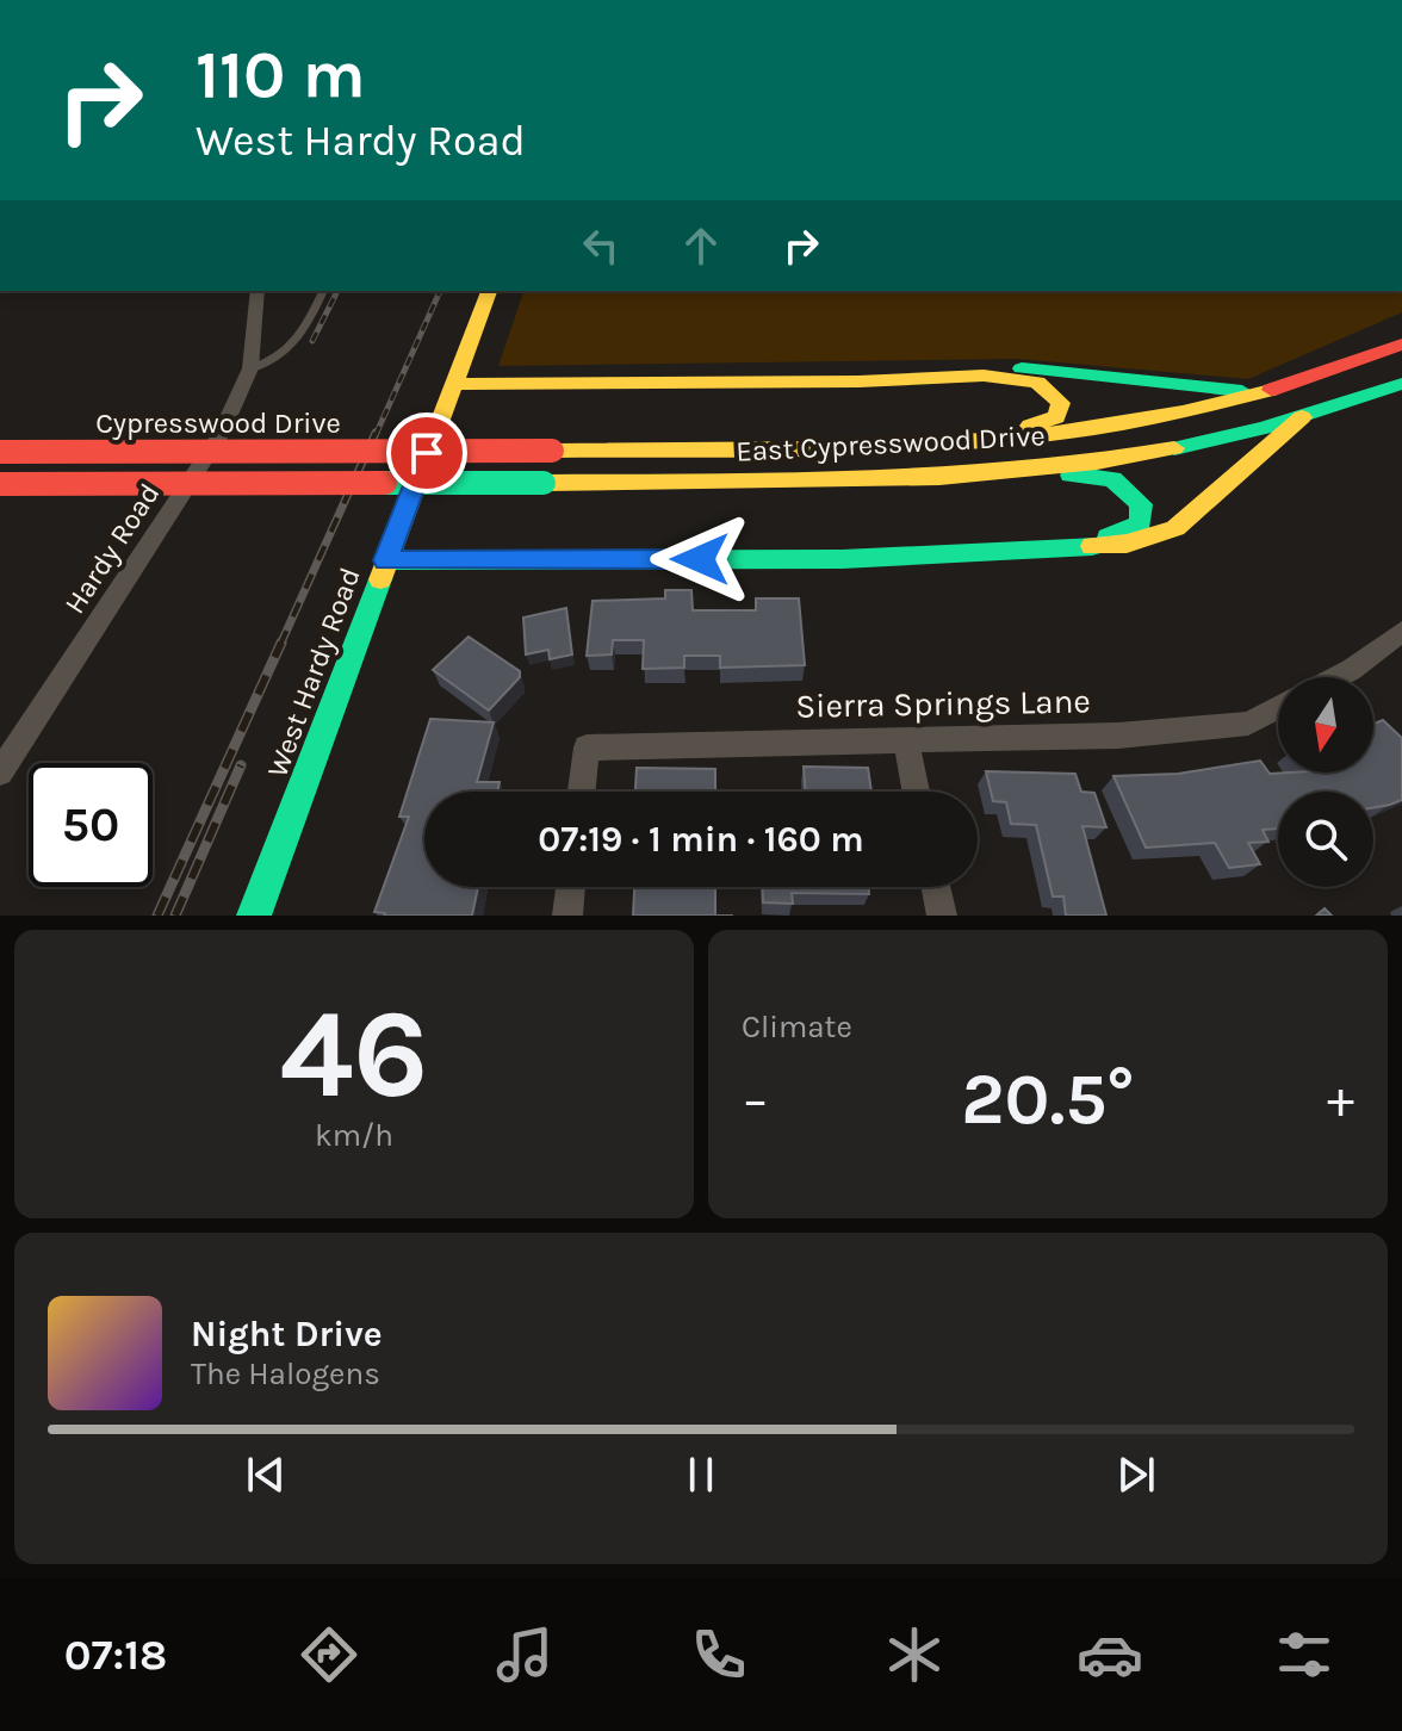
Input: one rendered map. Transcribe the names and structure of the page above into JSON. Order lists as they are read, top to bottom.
{
  "streets": {
    "main road": ["Cypresswood Drive", "East Cypresswood Drive", "West Hardy Road"],
    "street": ["Hardy Road", "Sierra Springs Lane"]
  },
  "crossings": [
    ["Cypresswood Drive", "East Cypresswood Drive"]
  ],
  "north": "bottom",
  "page": {
    "turn": ["110 m", "West Hardy Road"],
    "limit": "50",
    "trip": "07:19 · 1 min · 160 m",
    "tile": [
      ["46", "km/h"],
      "Climate"
    ],
    "heat": ["−", "20.5°", "+"],
    "song": ["Night Drive", "The Halogens"],
    "tabs": "07:18"
  }
}
